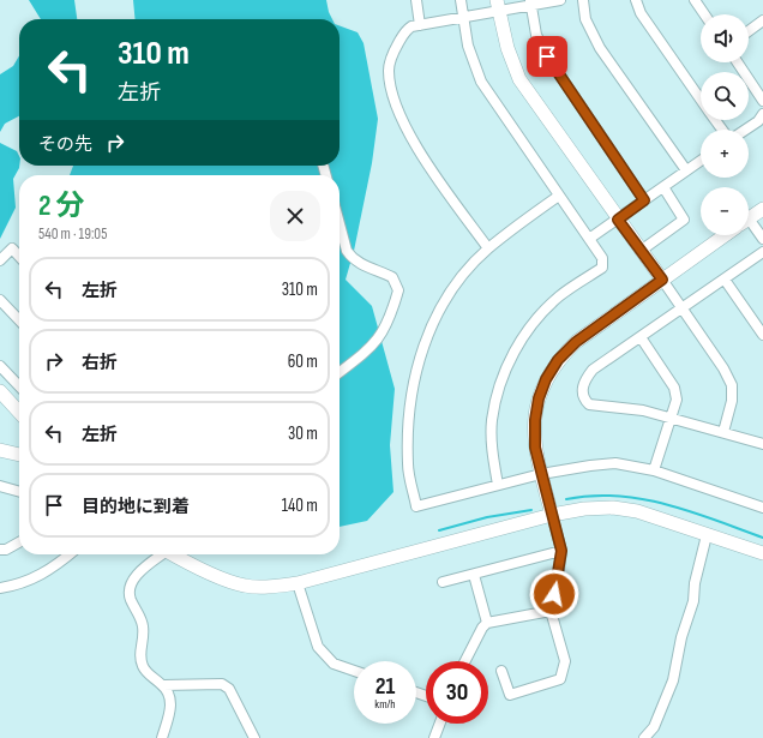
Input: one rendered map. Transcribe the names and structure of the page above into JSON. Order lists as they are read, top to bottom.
{
  "page": {
    "map_buttons": ["+", "−"],
    "turn": ["310 m", "左折"],
    "then": "その先",
    "heading": ["2 分", "540 m · 19:05"],
    "list": [
      {
        "name": "左折",
        "value": "310 m"
      },
      {
        "name": "右折",
        "value": "60 m"
      },
      {
        "name": "左折",
        "value": "30 m"
      },
      {
        "name": "目的地に到着",
        "value": "140 m"
      }
    ],
    "speed": "21 km/h",
    "limit": "30"
  }
}
